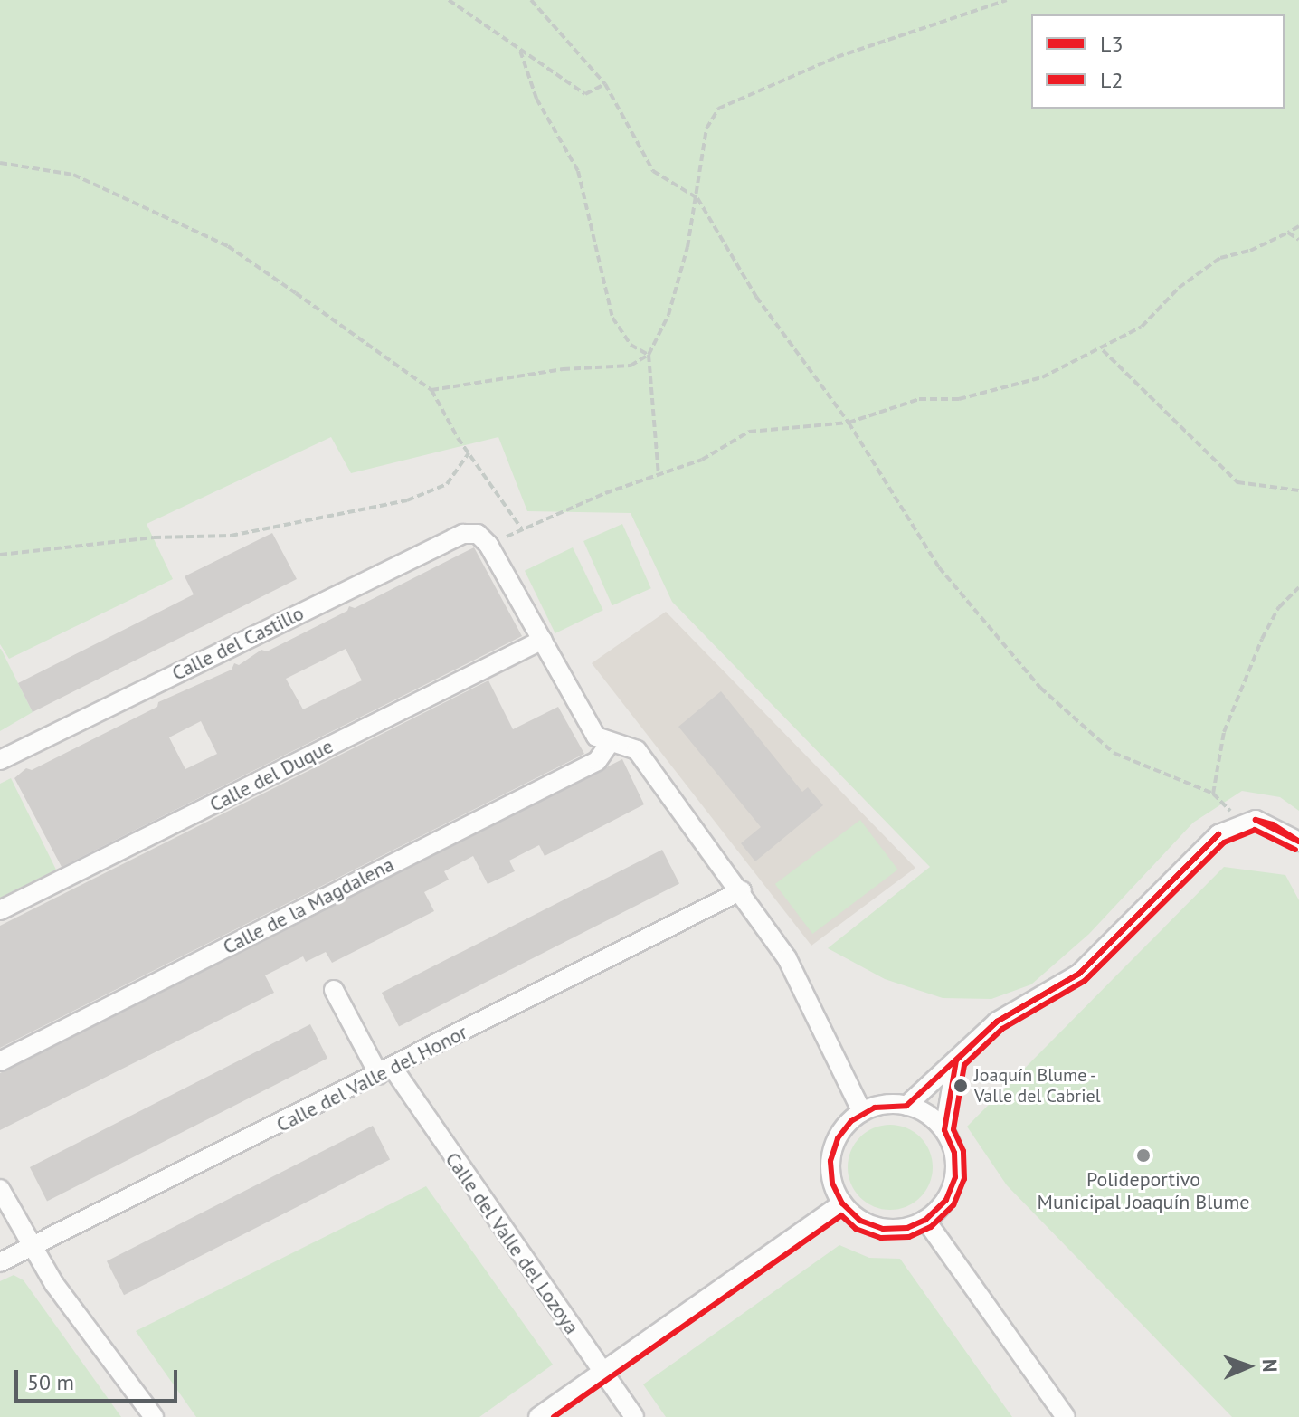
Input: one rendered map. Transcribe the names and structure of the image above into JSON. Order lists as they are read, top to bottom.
{
  "streets": {
    "street": [
      "Calle del Castillo",
      "Calle del Duque",
      "Calle de la Magdalena",
      "Calle del Valle del Honor",
      "Calle del Valle del Lozoya"
    ]
  },
  "crossings": [
    ["Calle del Valle del Honor", "Calle del Valle del Lozoya"]
  ],
  "places": ["Joaquín Blume - Valle del Cabriel", "Polideportivo Municipal Joaquín Blume"],
  "lines": ["transit line L3", "transit line L2"],
  "legend": ["L3", "L2"],
  "scale_bar": "50 m",
  "north": "right"
}
